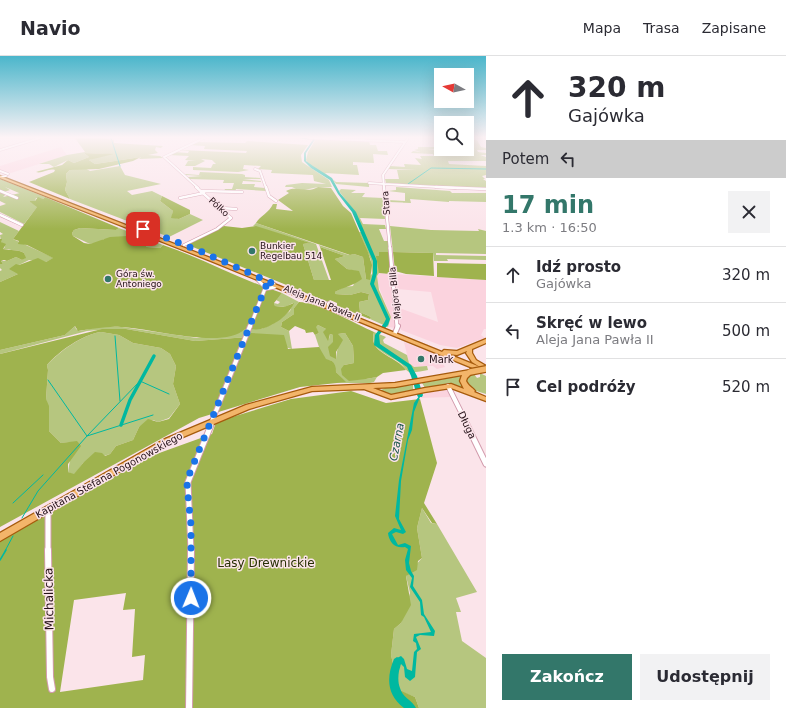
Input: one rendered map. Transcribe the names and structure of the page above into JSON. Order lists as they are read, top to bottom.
{
  "streets": {
    "main road": ["Aleja Jana Pawła II", "Kapitana Stefana Pogonowskiego"],
    "street": [
      "Stara",
      "Pólko",
      "Majora Billa",
      "Długa",
      "Michalicka"
    ]
  },
  "crossings": [
    ["Stara", "Majora Billa"],
    ["Pólko", "Aleja Jana Pawła II"],
    ["Kapitana Stefana Pogonowskiego", "Michalicka"]
  ],
  "water": ["Czarna"],
  "parks": ["Lasy Drewnickie"],
  "places": ["Bunkier Regelbau 514", "Góra św. Antoniego", "Mark"],
  "north": "left",
  "page": {
    "header": "Navio",
    "nav": ["Mapa", "Trasa", "Zapisane"],
    "turn": ["320 m", "Gajówka"],
    "then": "Potem",
    "heading": ["17 min", "1.3 km · 16:50"],
    "list": [
      {
        "name": "Idź prosto",
        "note": "Gajówka",
        "value": "320 m"
      },
      {
        "name": "Skręć w lewo",
        "note": "Aleja Jana Pawła II",
        "value": "500 m"
      },
      {
        "name": "Cel podróży",
        "value": "520 m"
      }
    ],
    "buttons": ["Zakończ", "Udostępnij"]
  }
}
